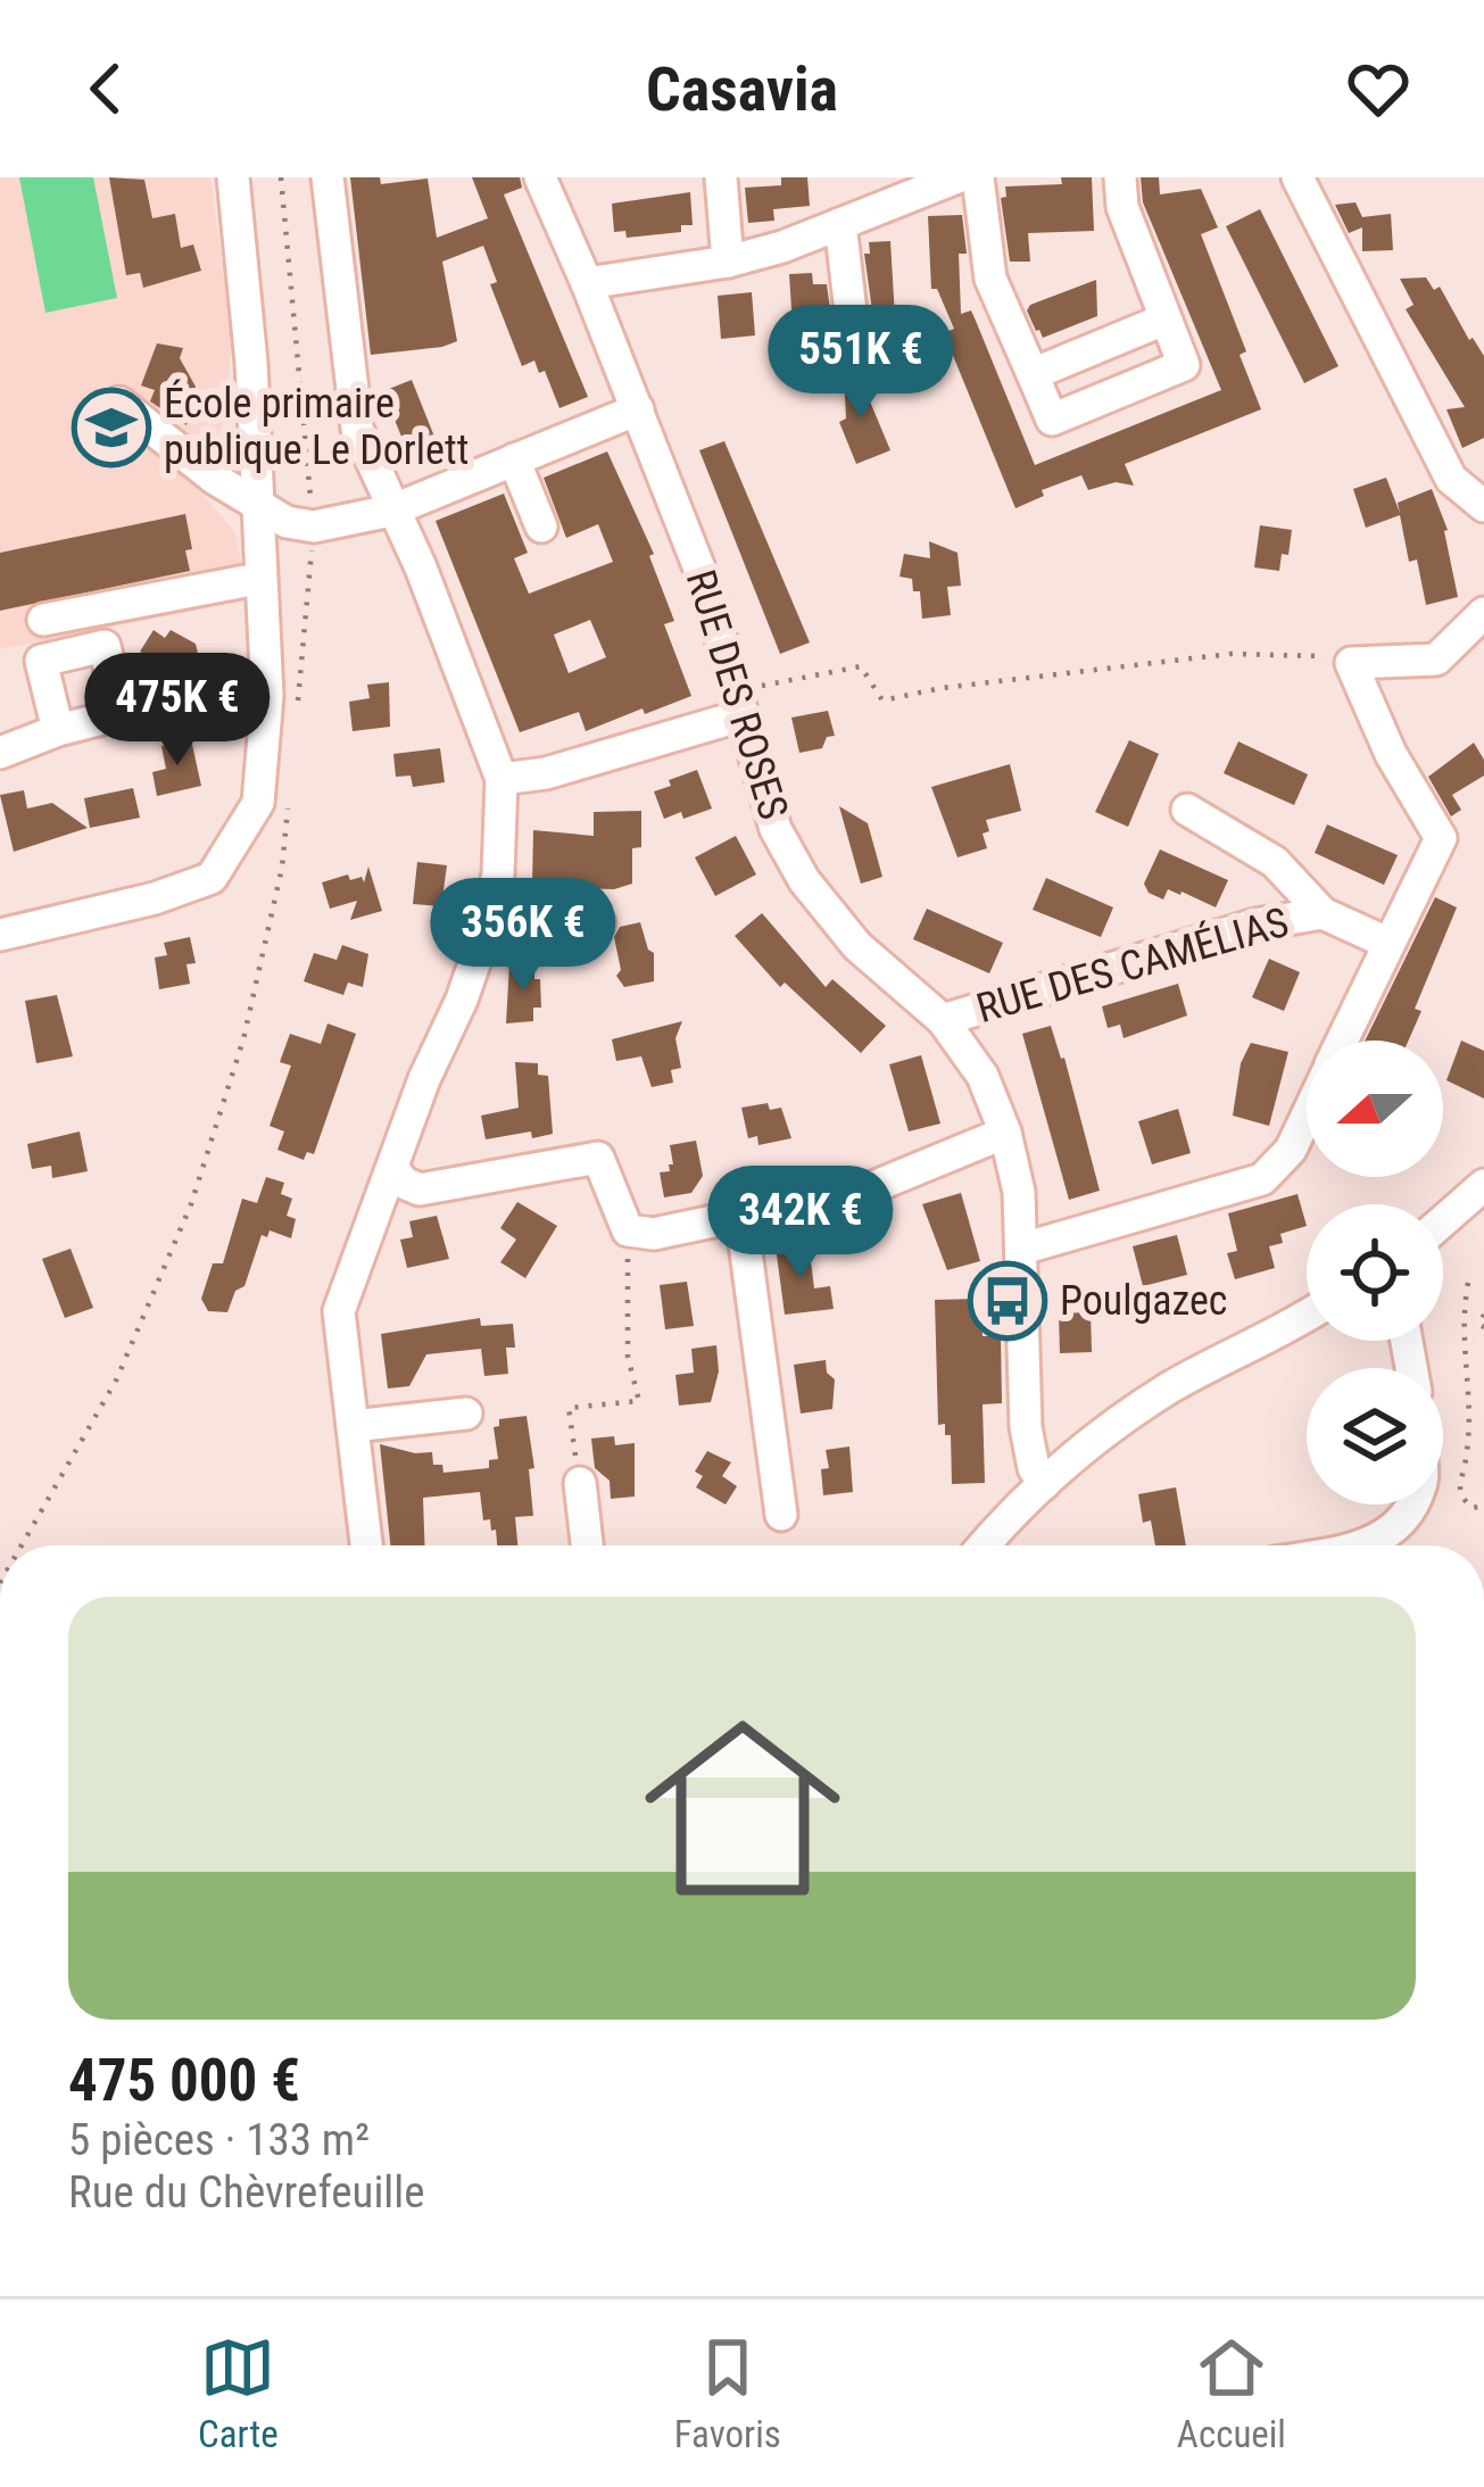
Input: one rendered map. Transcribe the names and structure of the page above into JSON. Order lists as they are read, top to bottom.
{
  "streets": {
    "street": ["RUE DES ROSES", "RUE DES CAMÉLIAS"]
  },
  "crossings": [
    ["RUE DES ROSES", "RUE DES CAMÉLIAS"]
  ],
  "places": {
    "school or university": ["École primaire publique Le Dorlett"],
    "bus stop": ["Poulgazec"]
  },
  "north": "left",
  "page": {
    "header": "Casavia",
    "price": [
      "551K €",
      "475K €",
      "356K €",
      "342K €"
    ],
    "list": [
      {
        "name": "475 000 €",
        "note": "5 pièces · 133 m² · Rue du Chèvrefeuille"
      }
    ],
    "tabs": ["Carte", "Favoris", "Accueil"]
  }
}
